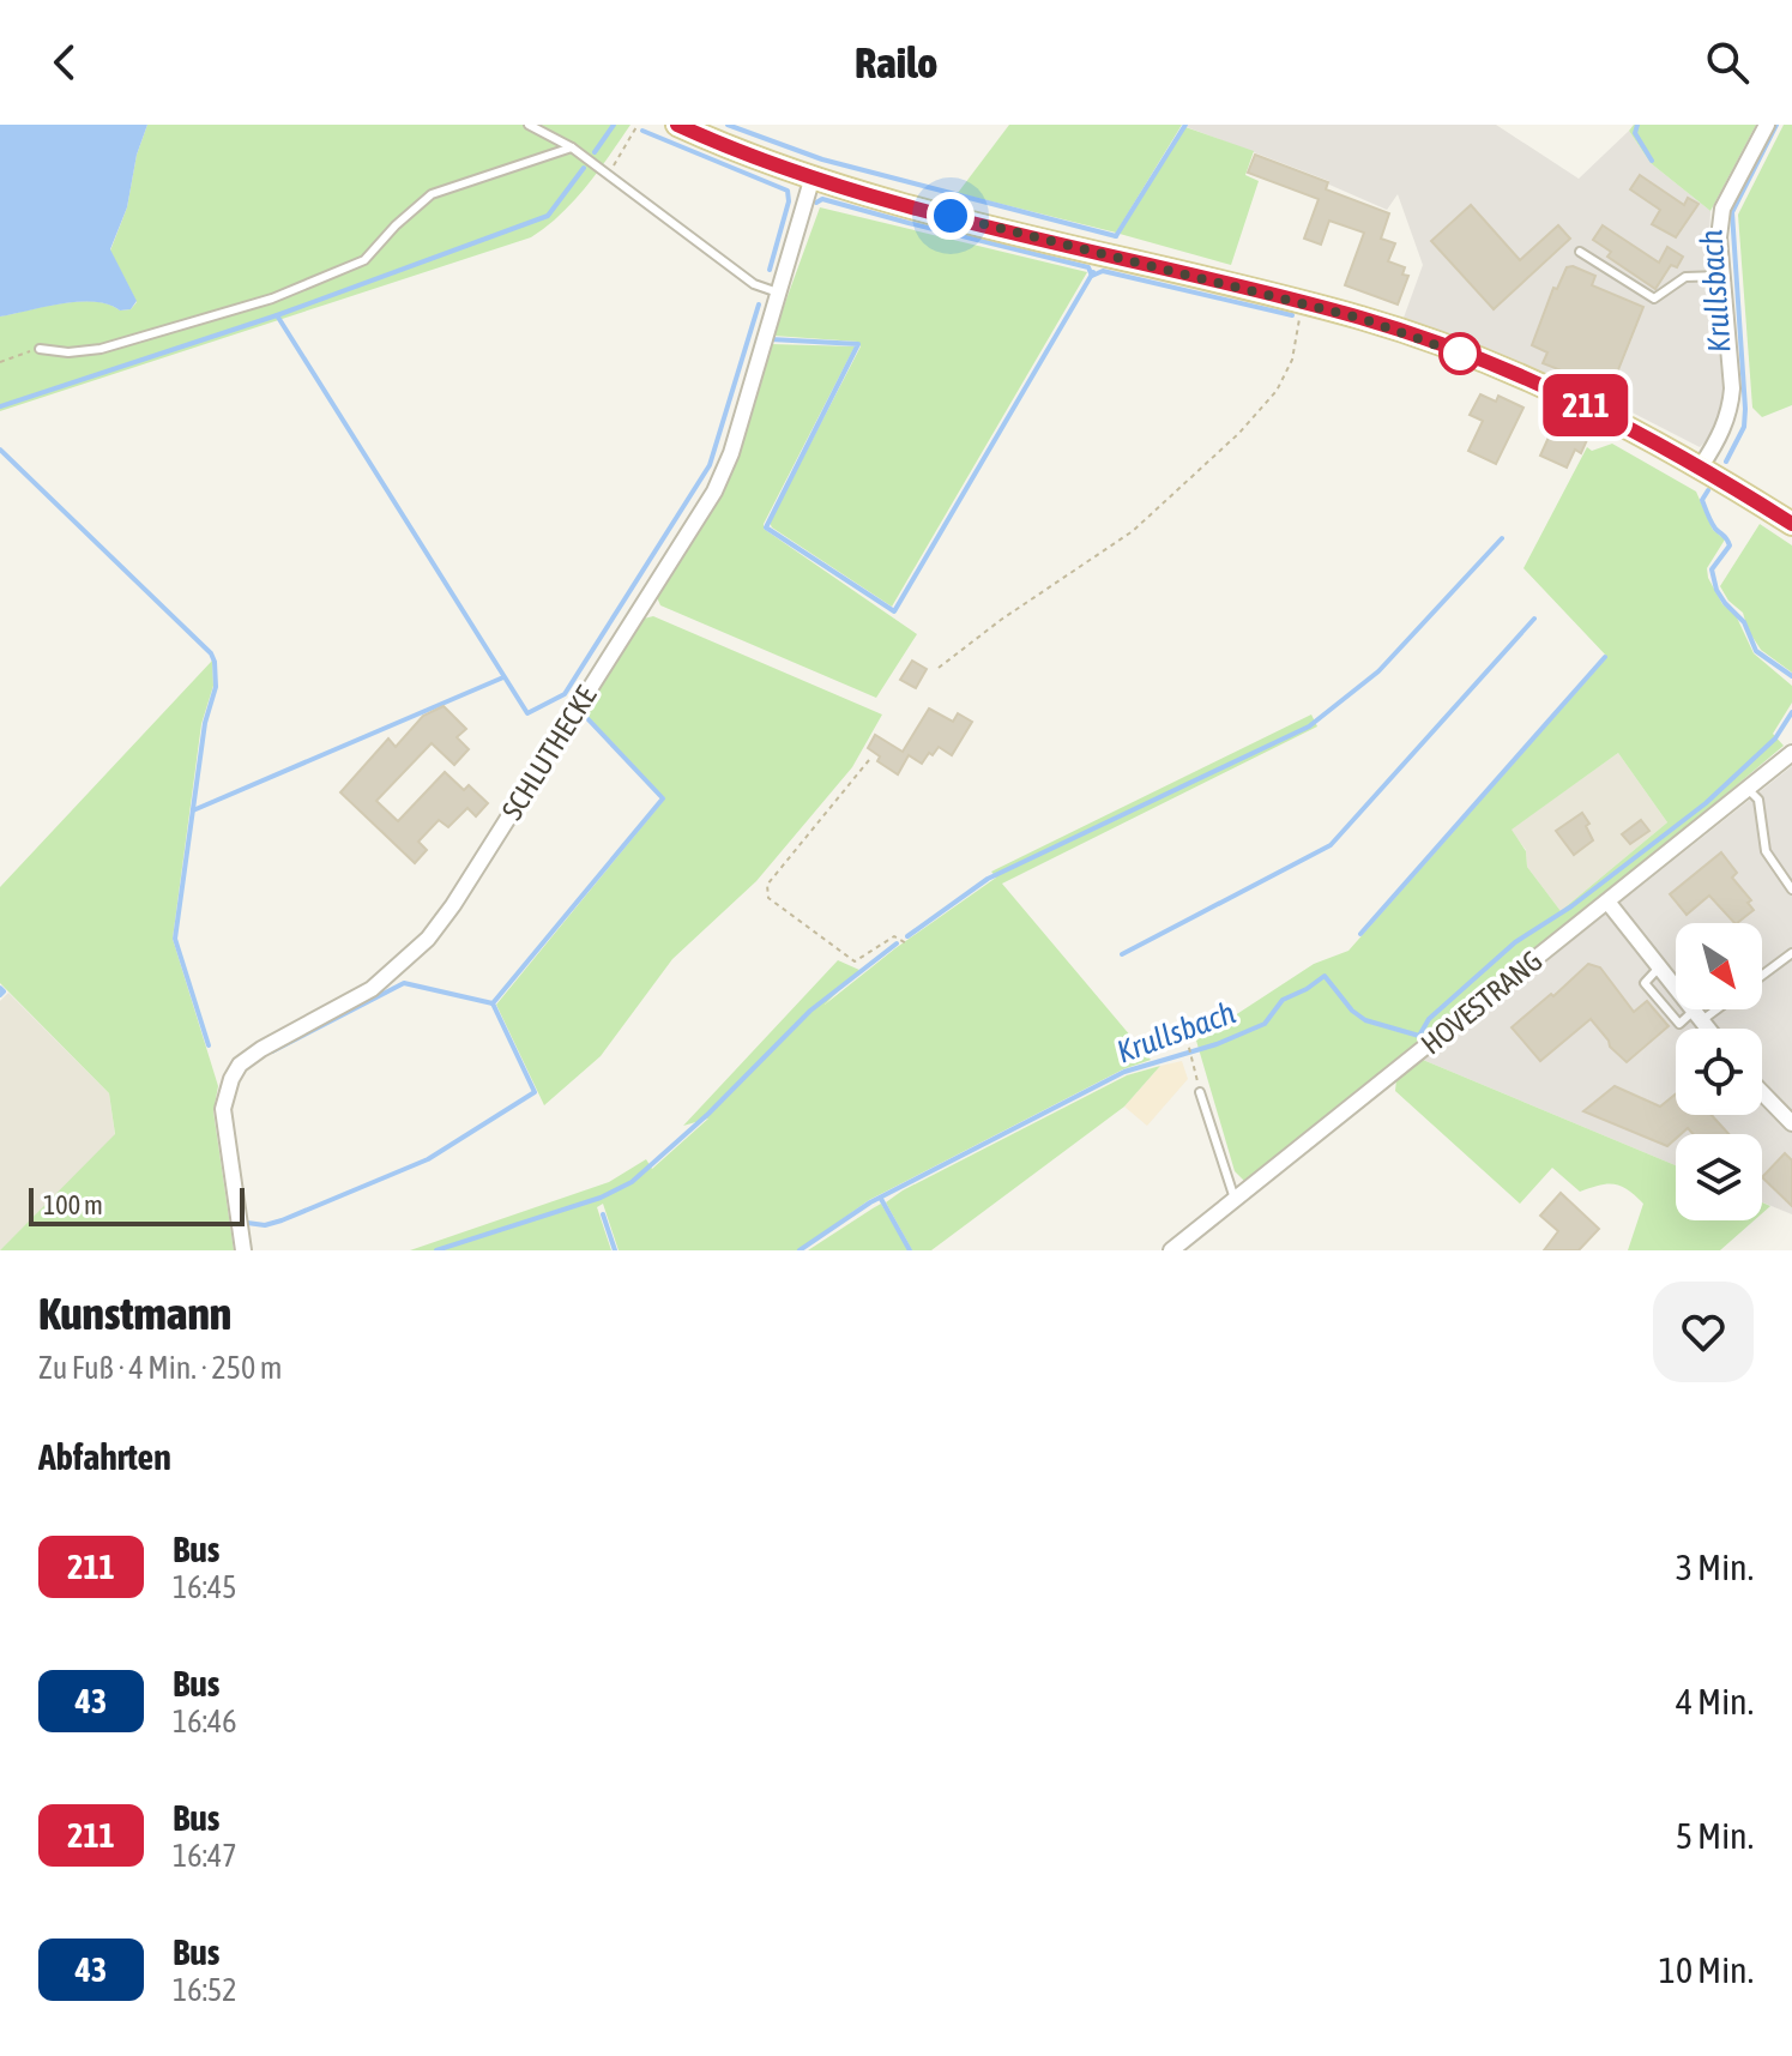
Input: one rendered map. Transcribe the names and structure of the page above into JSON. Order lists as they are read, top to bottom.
{
  "streets": {
    "street": ["SCHLUTHECKE", "HOVESTRANG"]
  },
  "water": ["Krullsbach"],
  "lines": ["bus line 211"],
  "scale_bar": "100 m",
  "north": "bottom right",
  "page": {
    "header": "Railo",
    "on_map": "211",
    "scale": "100 m",
    "heading": [
      ["Kunstmann", "Zu Fuß · 4 Min. · 250 m"],
      "Abfahrten"
    ],
    "list": [
      {
        "mark": "211",
        "name": "Bus",
        "note": "16:45",
        "value": "3 Min."
      },
      {
        "mark": "43",
        "name": "Bus",
        "note": "16:46",
        "value": "4 Min."
      },
      {
        "mark": "211",
        "name": "Bus",
        "note": "16:47",
        "value": "5 Min."
      },
      {
        "mark": "43",
        "name": "Bus",
        "note": "16:52",
        "value": "10 Min."
      }
    ]
  }
}
